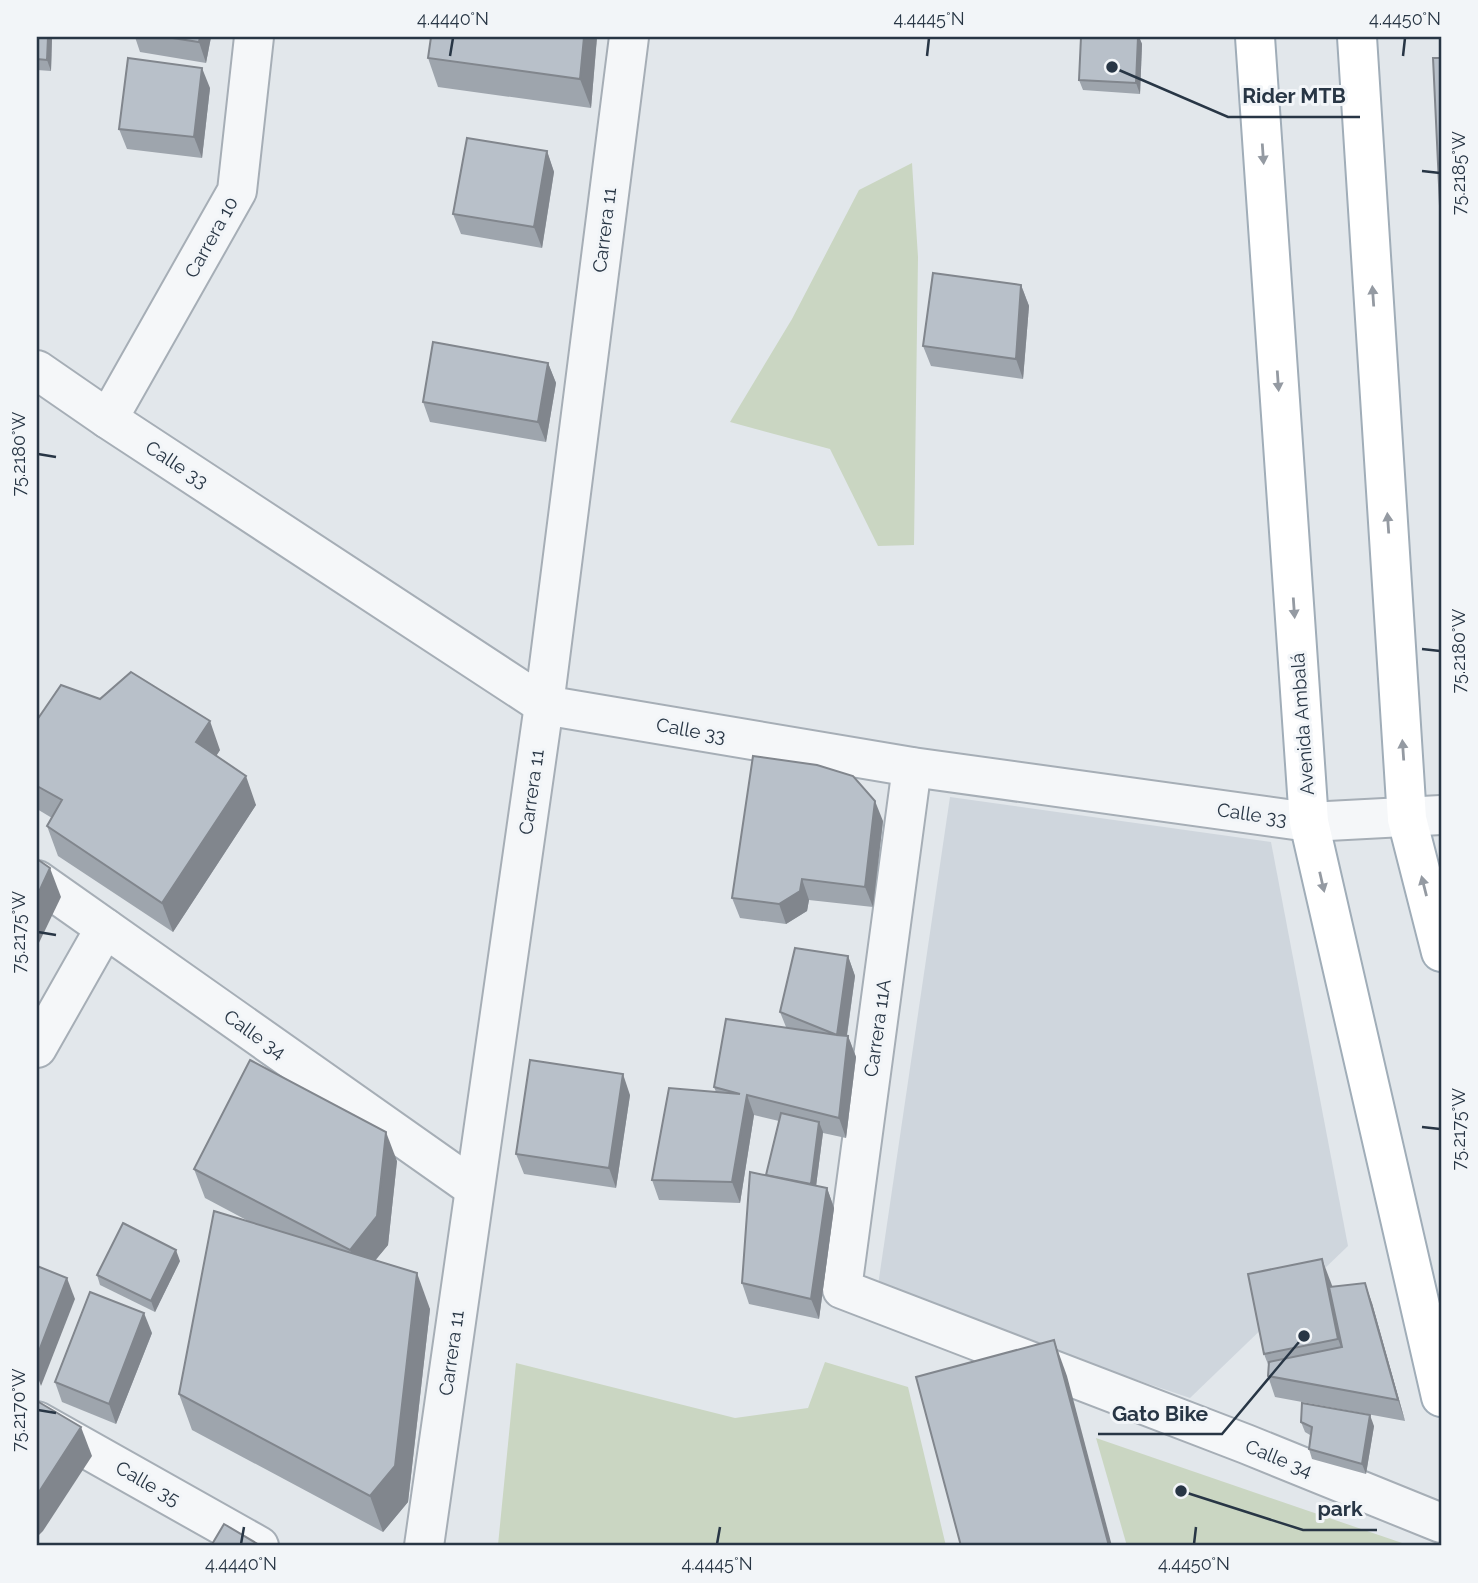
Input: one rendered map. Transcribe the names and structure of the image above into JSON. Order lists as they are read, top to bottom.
{
  "streets": {
    "main road": ["Avenida Ambalá"],
    "street": [
      "Carrera 11",
      "Carrera 10",
      "Calle 33",
      "Carrera 11A",
      "Calle 34",
      "Calle 35"
    ]
  },
  "crossings": [
    ["Carrera 11", "Calle 33"],
    ["Carrera 11", "Calle 34"],
    ["Carrera 10", "Calle 33"],
    ["Calle 33", "Avenida Ambalá"],
    ["Calle 33", "Carrera 11A"],
    ["Carrera 11A", "Calle 34"]
  ],
  "places": ["Rider MTB", "Gato Bike", "park"],
  "coordinates": [
    "4.4440°N",
    "4.4445°N",
    "4.4450°N",
    "75.2185°W",
    "75.2180°W",
    "75.2175°W",
    "75.2170°W"
  ]
}
